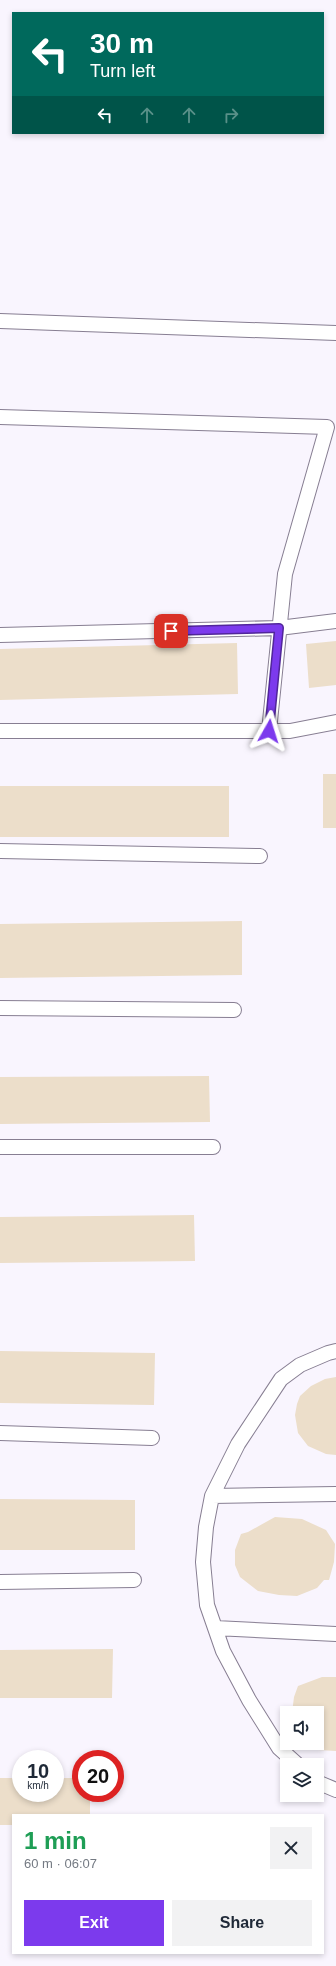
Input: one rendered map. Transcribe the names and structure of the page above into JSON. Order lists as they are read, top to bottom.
{
  "page": {
    "turn": ["30 m", "Turn left"],
    "speed": "10 km/h",
    "limit": "20",
    "heading": ["1 min", "60 m · 06:07"],
    "buttons": ["Exit", "Share"]
  }
}
